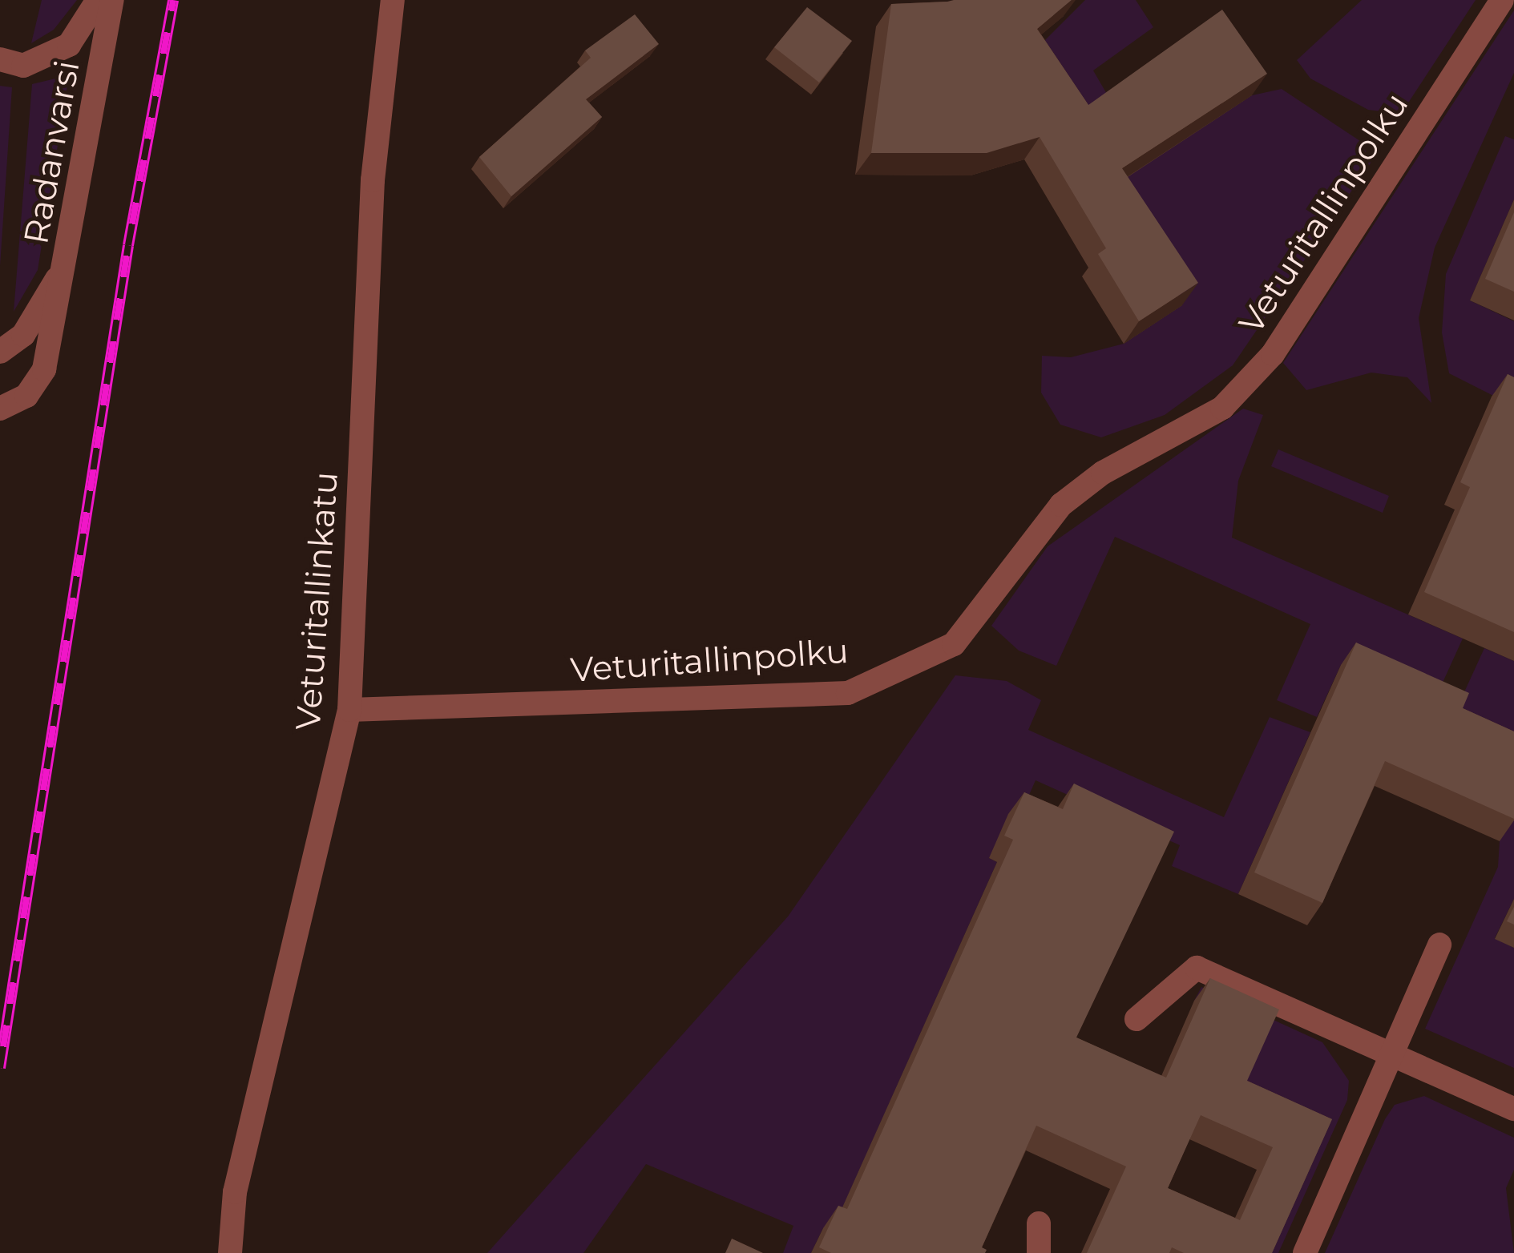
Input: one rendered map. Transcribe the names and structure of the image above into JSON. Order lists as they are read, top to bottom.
{
  "streets": {
    "street": ["Radanvarsi", "Veturitallinpolku", "Veturitallinkatu"]
  },
  "crossings": [
    ["Veturitallinpolku", "Veturitallinkatu"]
  ]
}
